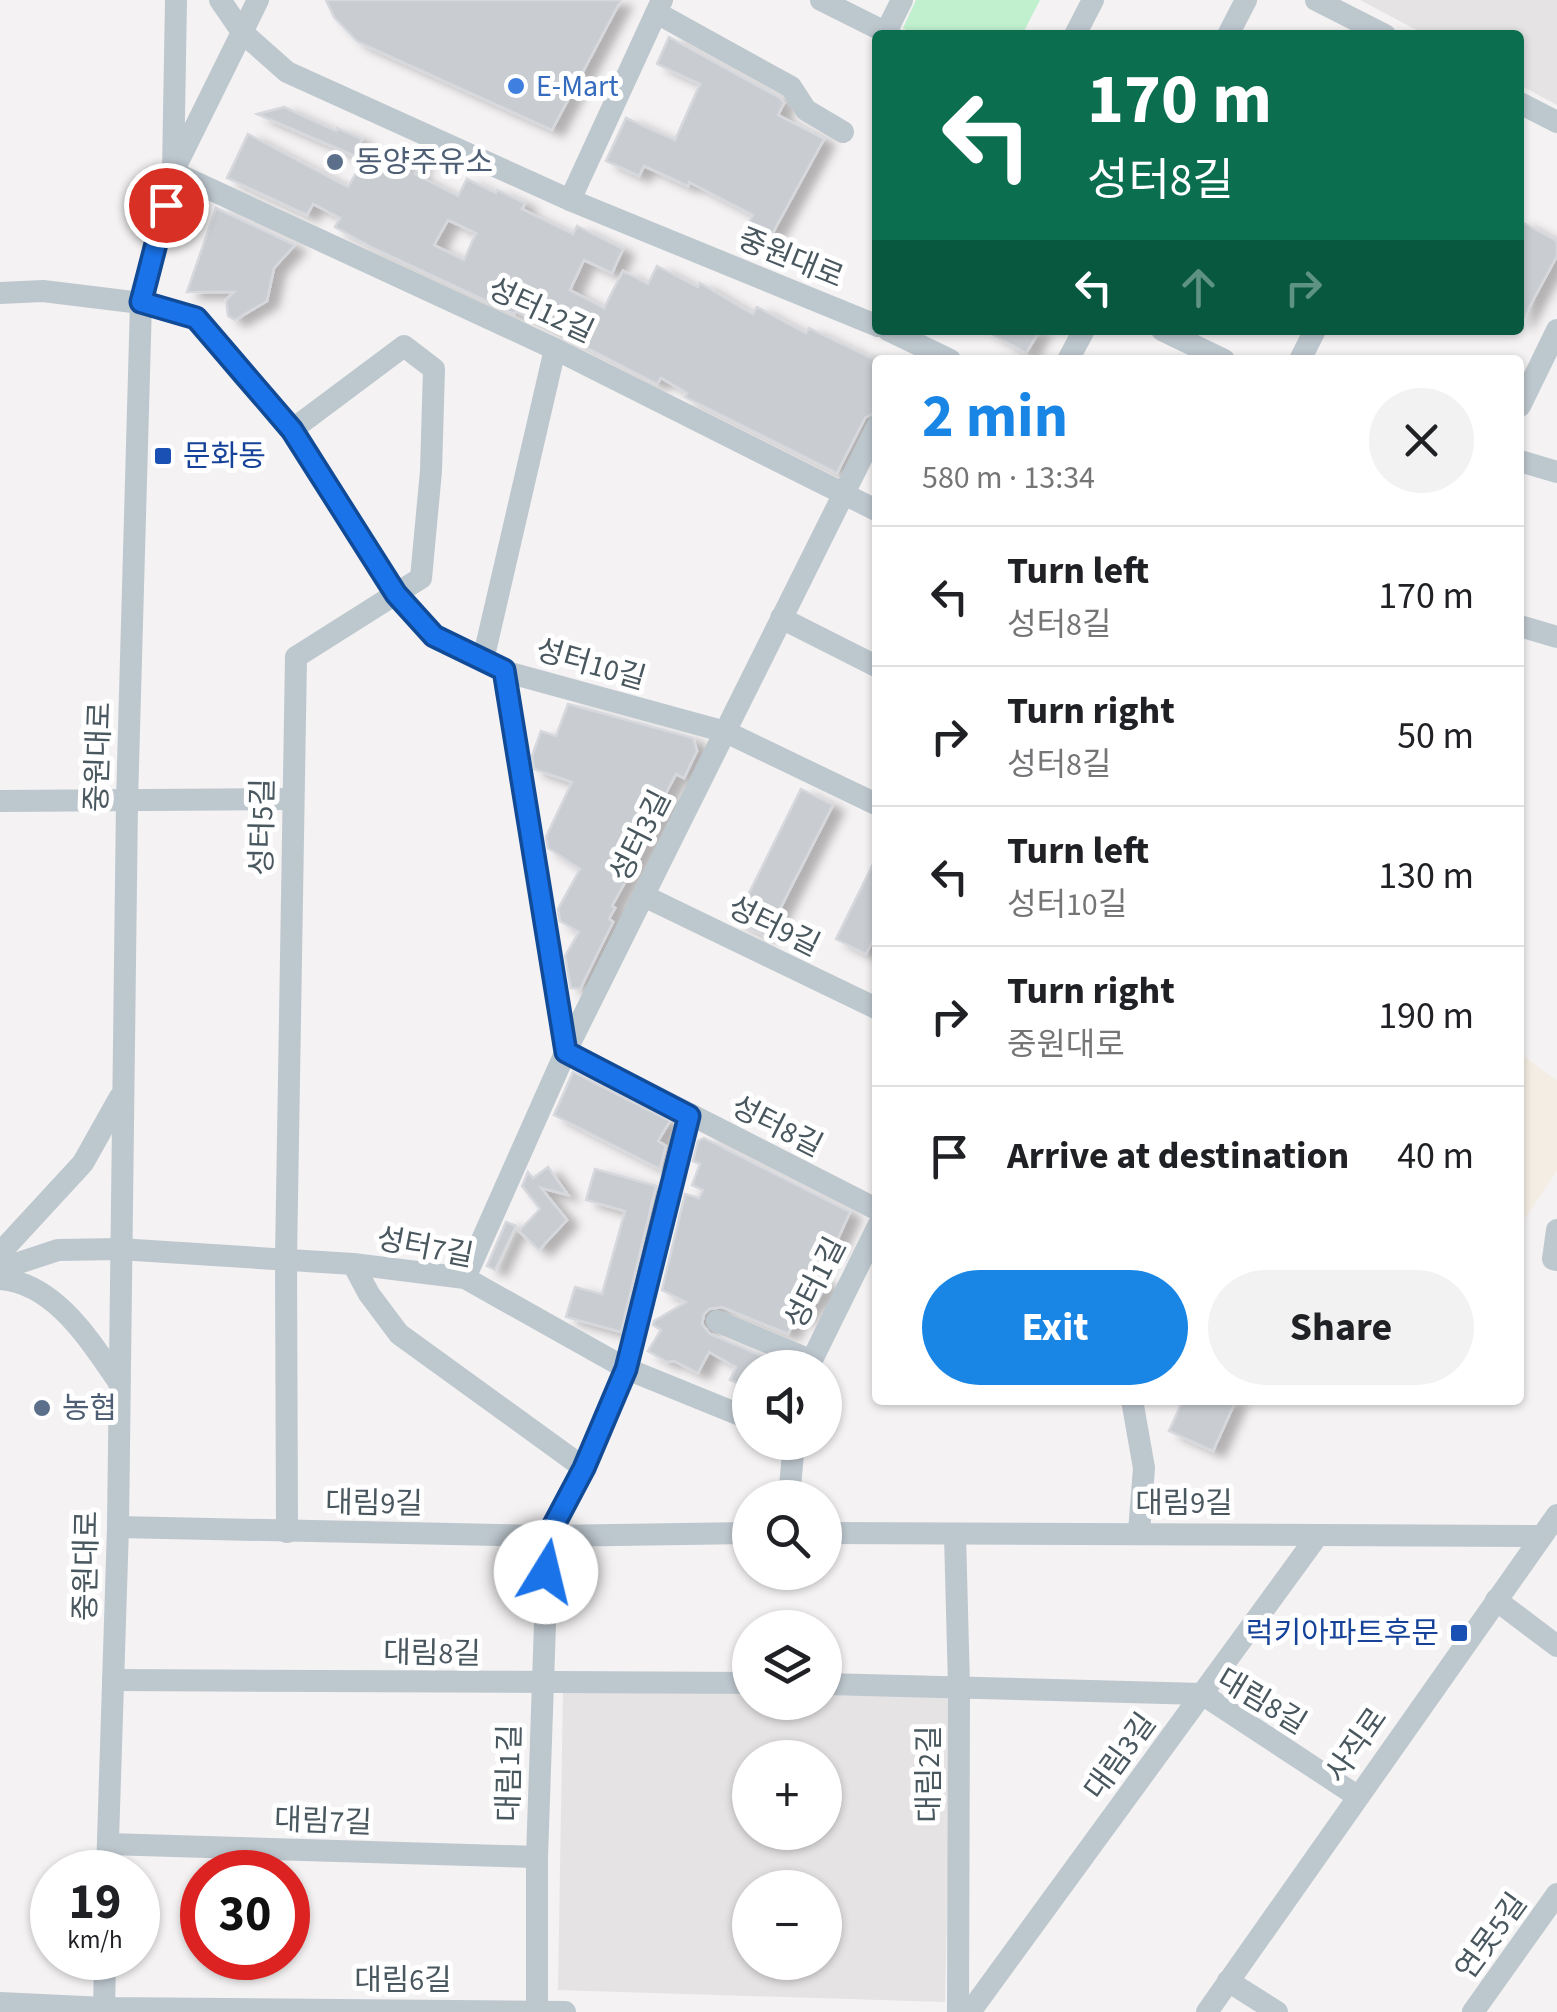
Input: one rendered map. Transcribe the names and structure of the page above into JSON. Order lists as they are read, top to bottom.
{
  "streets": {
    "street": [
      "중원대로",
      "성터12길",
      "성터10길",
      "성터5길",
      "성터3길",
      "성터9길",
      "성터8길",
      "성터7길",
      "성터1길",
      "대림9길",
      "대림8길",
      "사직로",
      "대림3길",
      "대림1길",
      "대림2길",
      "대림7길",
      "연못5길",
      "대림6길"
    ]
  },
  "crossings": [
    ["중원대로", "성터12길"],
    ["중원대로", "성터10길"],
    ["중원대로", "성터7길"],
    ["중원대로", "대림9길"],
    ["중원대로", "대림8길"],
    ["중원대로", "대림7길"],
    ["성터12길", "성터3길"],
    ["성터10길", "성터5길"],
    ["성터10길", "성터3길"],
    ["성터5길", "성터7길"],
    ["성터5길", "대림9길"],
    ["성터3길", "성터9길"],
    ["성터3길", "성터8길"],
    ["성터3길", "성터7길"],
    ["대림9길", "사직로"],
    ["대림9길", "대림3길"],
    ["대림9길", "대림1길"],
    ["대림9길", "대림2길"],
    ["대림8길", "사직로"],
    ["대림8길", "대림3길"],
    ["대림8길", "대림1길"],
    ["대림8길", "대림2길"],
    ["대림1길", "대림7길"],
    ["대림1길", "대림6길"]
  ],
  "places": {
    "other": ["E-Mart", "동양주유소", "농협"],
    "transit": ["문화동", "럭키아파트후문"]
  },
  "page": {
    "turn": ["170 m", "성터8길"],
    "heading": ["2 min", "580 m · 13:34"],
    "list": [
      {
        "name": "Turn left",
        "note": "성터8길",
        "value": "170 m"
      },
      {
        "name": "Turn right",
        "note": "성터8길",
        "value": "50 m"
      },
      {
        "name": "Turn left",
        "note": "성터10길",
        "value": "130 m"
      },
      {
        "name": "Turn right",
        "note": "중원대로",
        "value": "190 m"
      },
      {
        "name": "Arrive at destination",
        "value": "40 m"
      }
    ],
    "buttons": ["Exit", "Share"],
    "map_buttons": ["+", "−"],
    "speed": "19 km/h",
    "limit": "30"
  }
}
